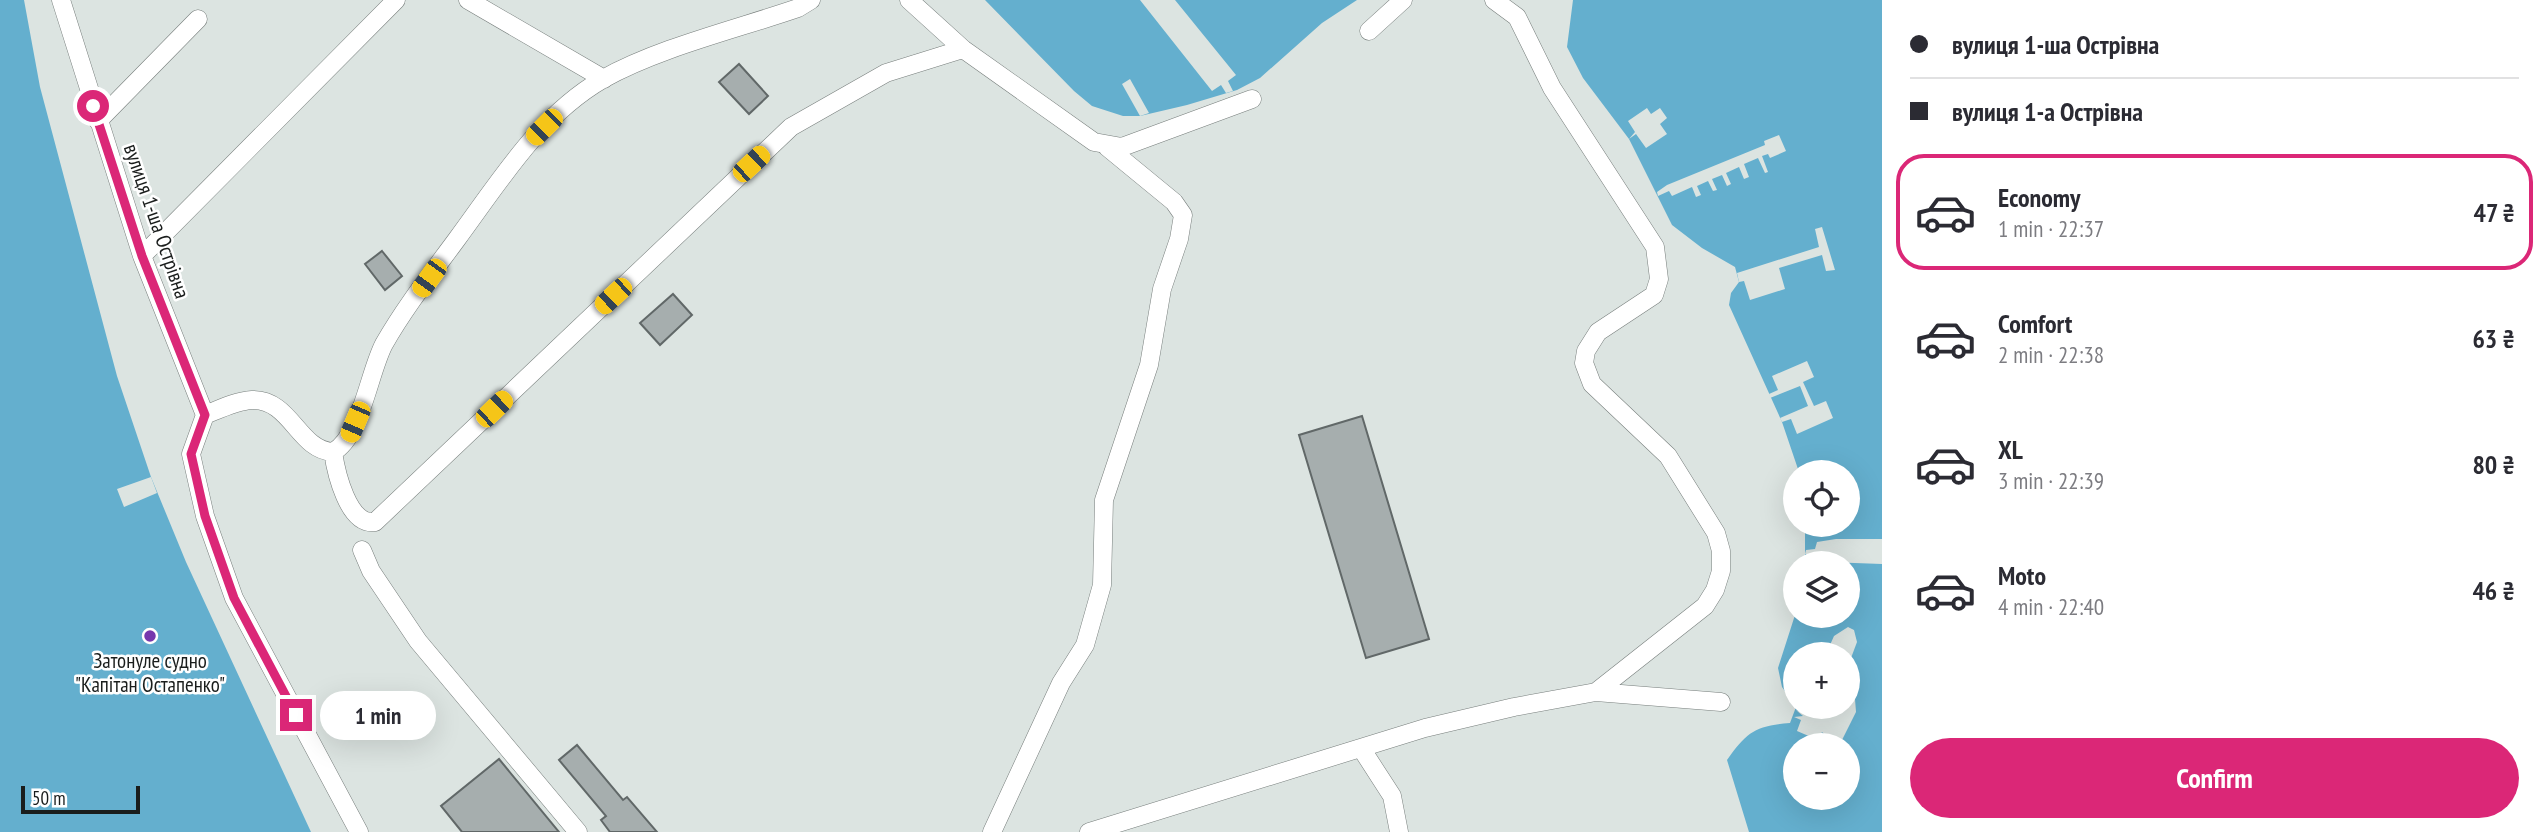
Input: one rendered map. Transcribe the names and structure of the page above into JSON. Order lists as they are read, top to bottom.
{
  "streets": {
    "street": ["вулиця 1-ша Острівна"]
  },
  "places": ["Затонуле судно \"Капітан Остапенко\""],
  "scale_bar": "50 m",
  "page": {
    "banner": ["вулиця 1-ша Острівна", "вулиця 1-а Острівна"],
    "list": [
      {
        "name": "Economy",
        "note": "1 min · 22:37",
        "value": "47 ₴"
      },
      {
        "name": "Comfort",
        "note": "2 min · 22:38",
        "value": "63 ₴"
      },
      {
        "name": "XL",
        "note": "3 min · 22:39",
        "value": "80 ₴"
      },
      {
        "name": "Moto",
        "note": "4 min · 22:40",
        "value": "46 ₴"
      }
    ],
    "map_buttons": ["+", "−"],
    "bubble": "1 min",
    "buttons": "Confirm",
    "scale": "50 m"
  }
}
